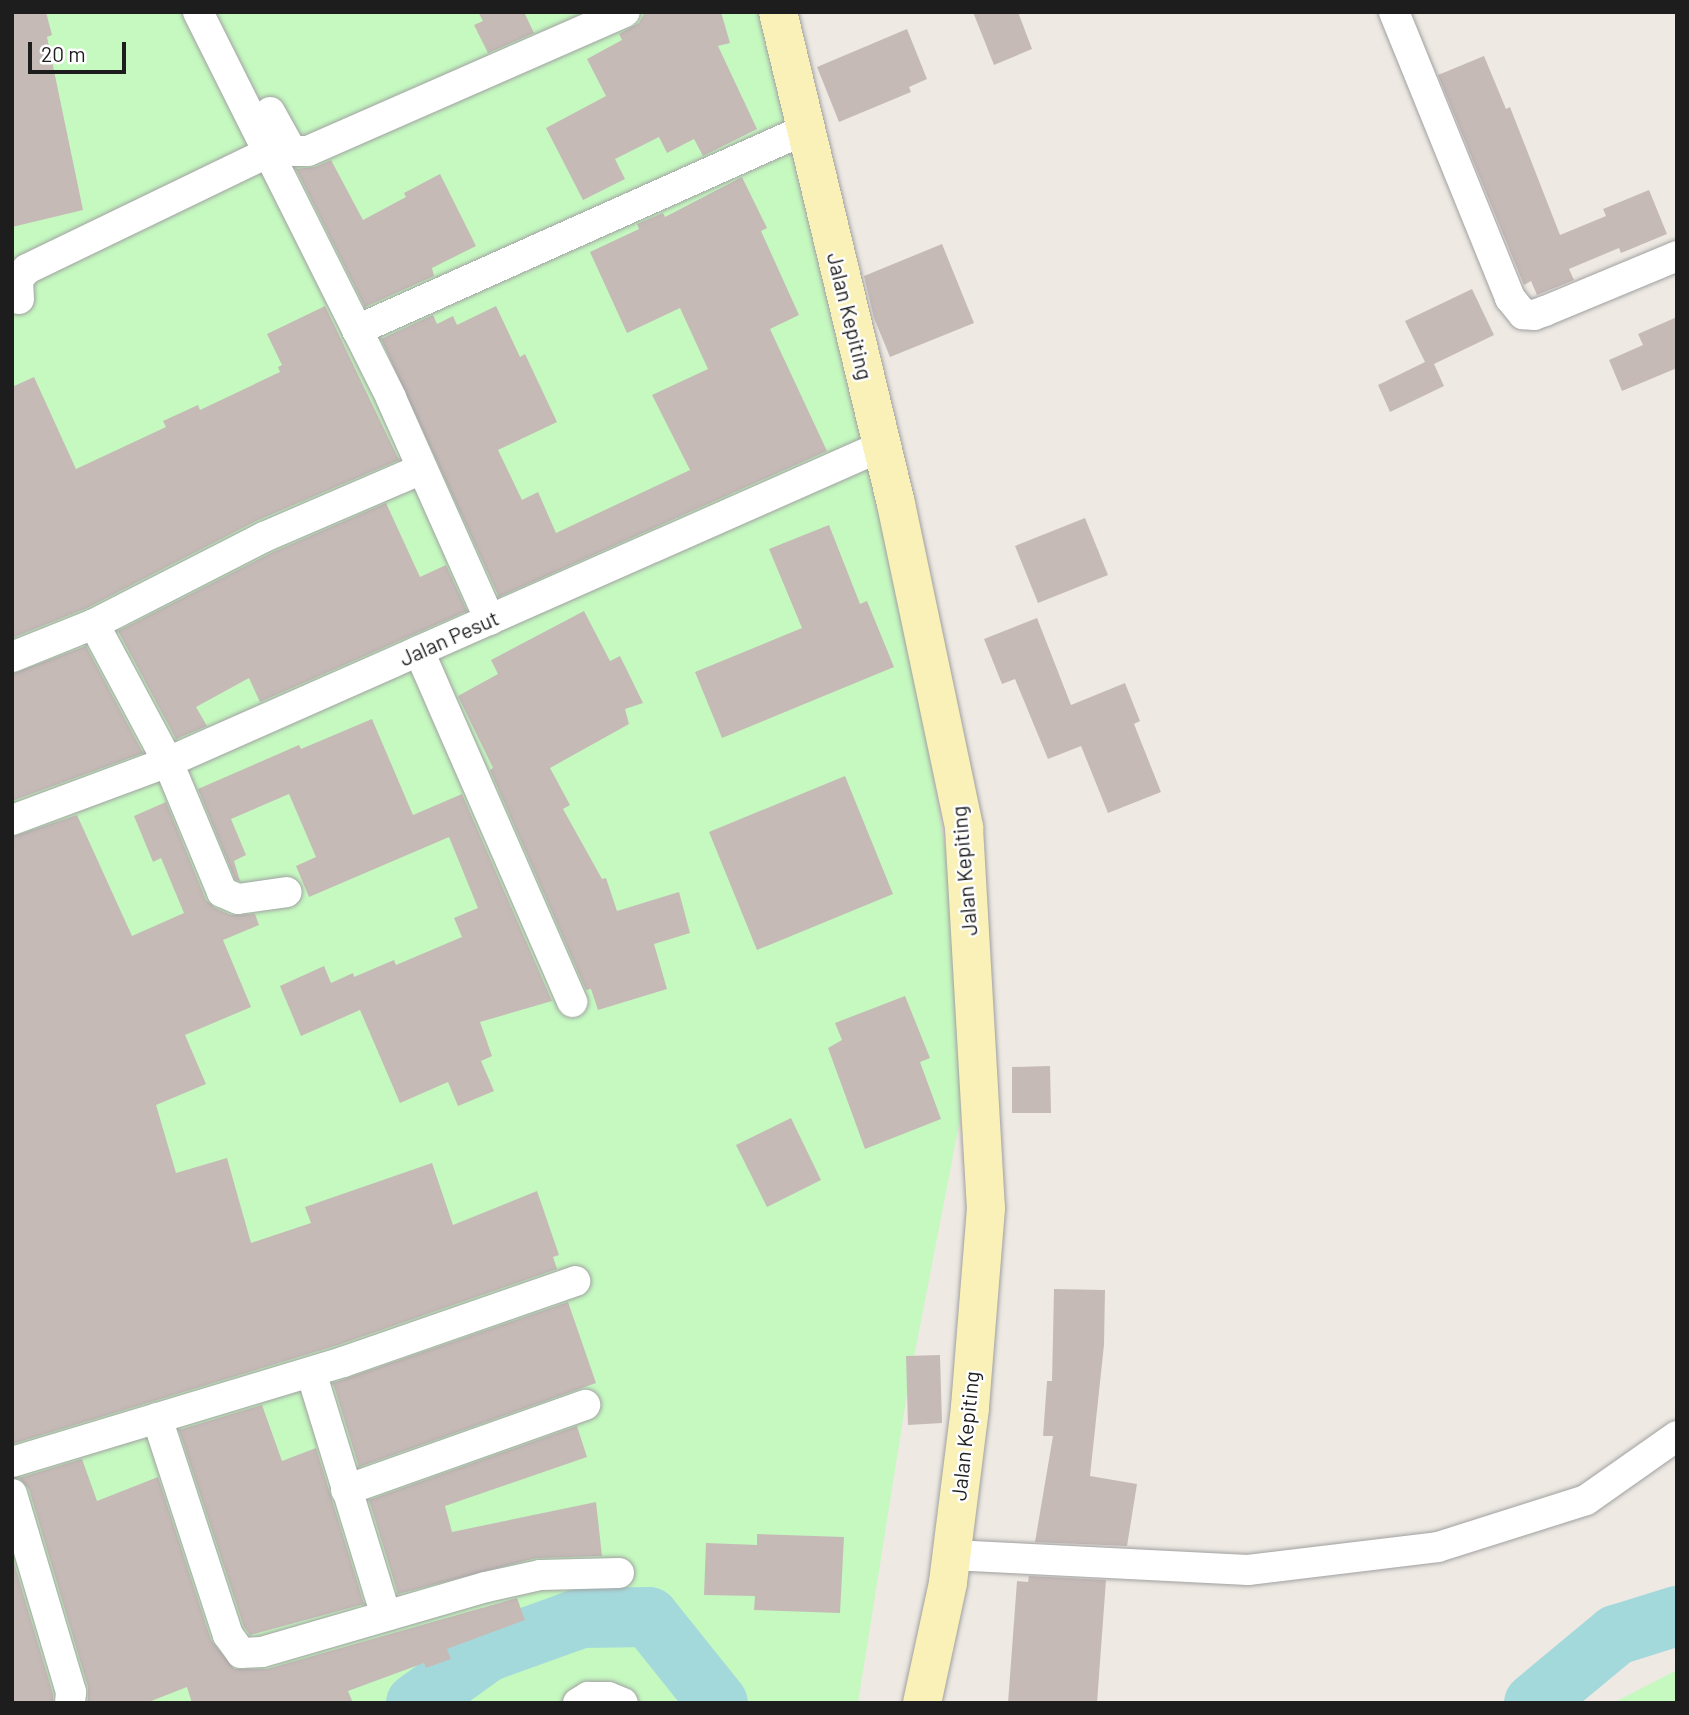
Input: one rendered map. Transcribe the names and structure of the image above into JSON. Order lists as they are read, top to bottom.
{
  "streets": {
    "main road": ["Jalan Kepiting"],
    "street": ["Jalan Pesut"]
  },
  "crossings": [
    ["Jalan Kepiting", "Jalan Pesut"]
  ],
  "scale_bar": "20 m"
}
